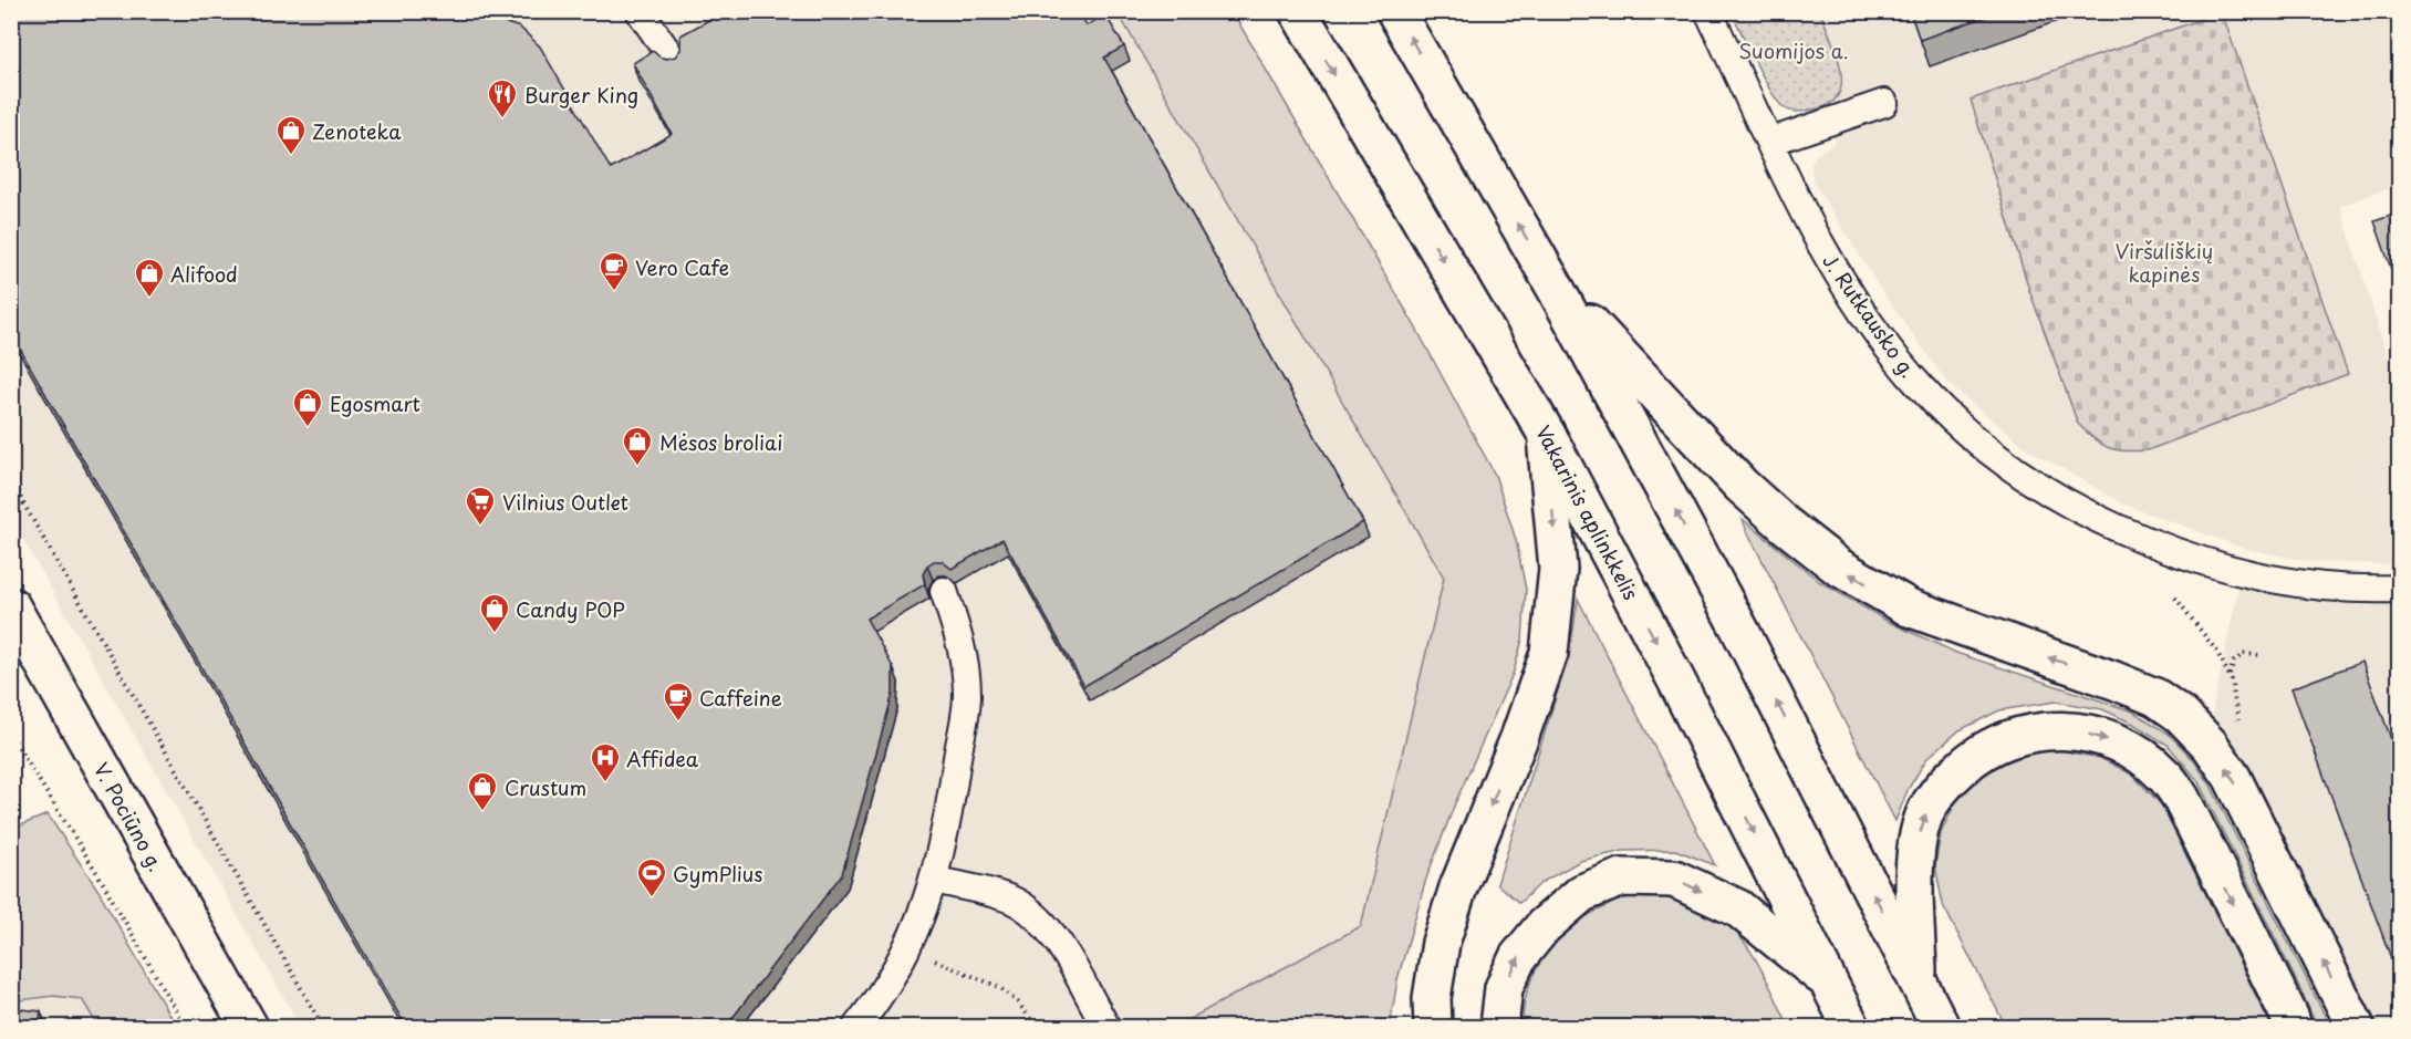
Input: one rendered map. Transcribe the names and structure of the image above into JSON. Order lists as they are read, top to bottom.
{
  "streets": {
    "main road": ["Vakarinis aplinkkelis", "V. Pociūno g."],
    "street": ["J. Rutkausko g."]
  },
  "parks": ["Suomijos a.", "Viršuliškių kapinės"],
  "places": {
    "restaurant": ["Burger King"],
    "shop": [
      "Zenoteka",
      "Alifood",
      "Egosmart",
      "Mėsos broliai",
      "Candy POP",
      "Crustum"
    ],
    "cafe": ["Vero Cafe", "Caffeine"],
    "supermarket": ["Vilnius Outlet"],
    "hospital": ["Affidea"],
    "sports": ["GymPlius"]
  }
}
